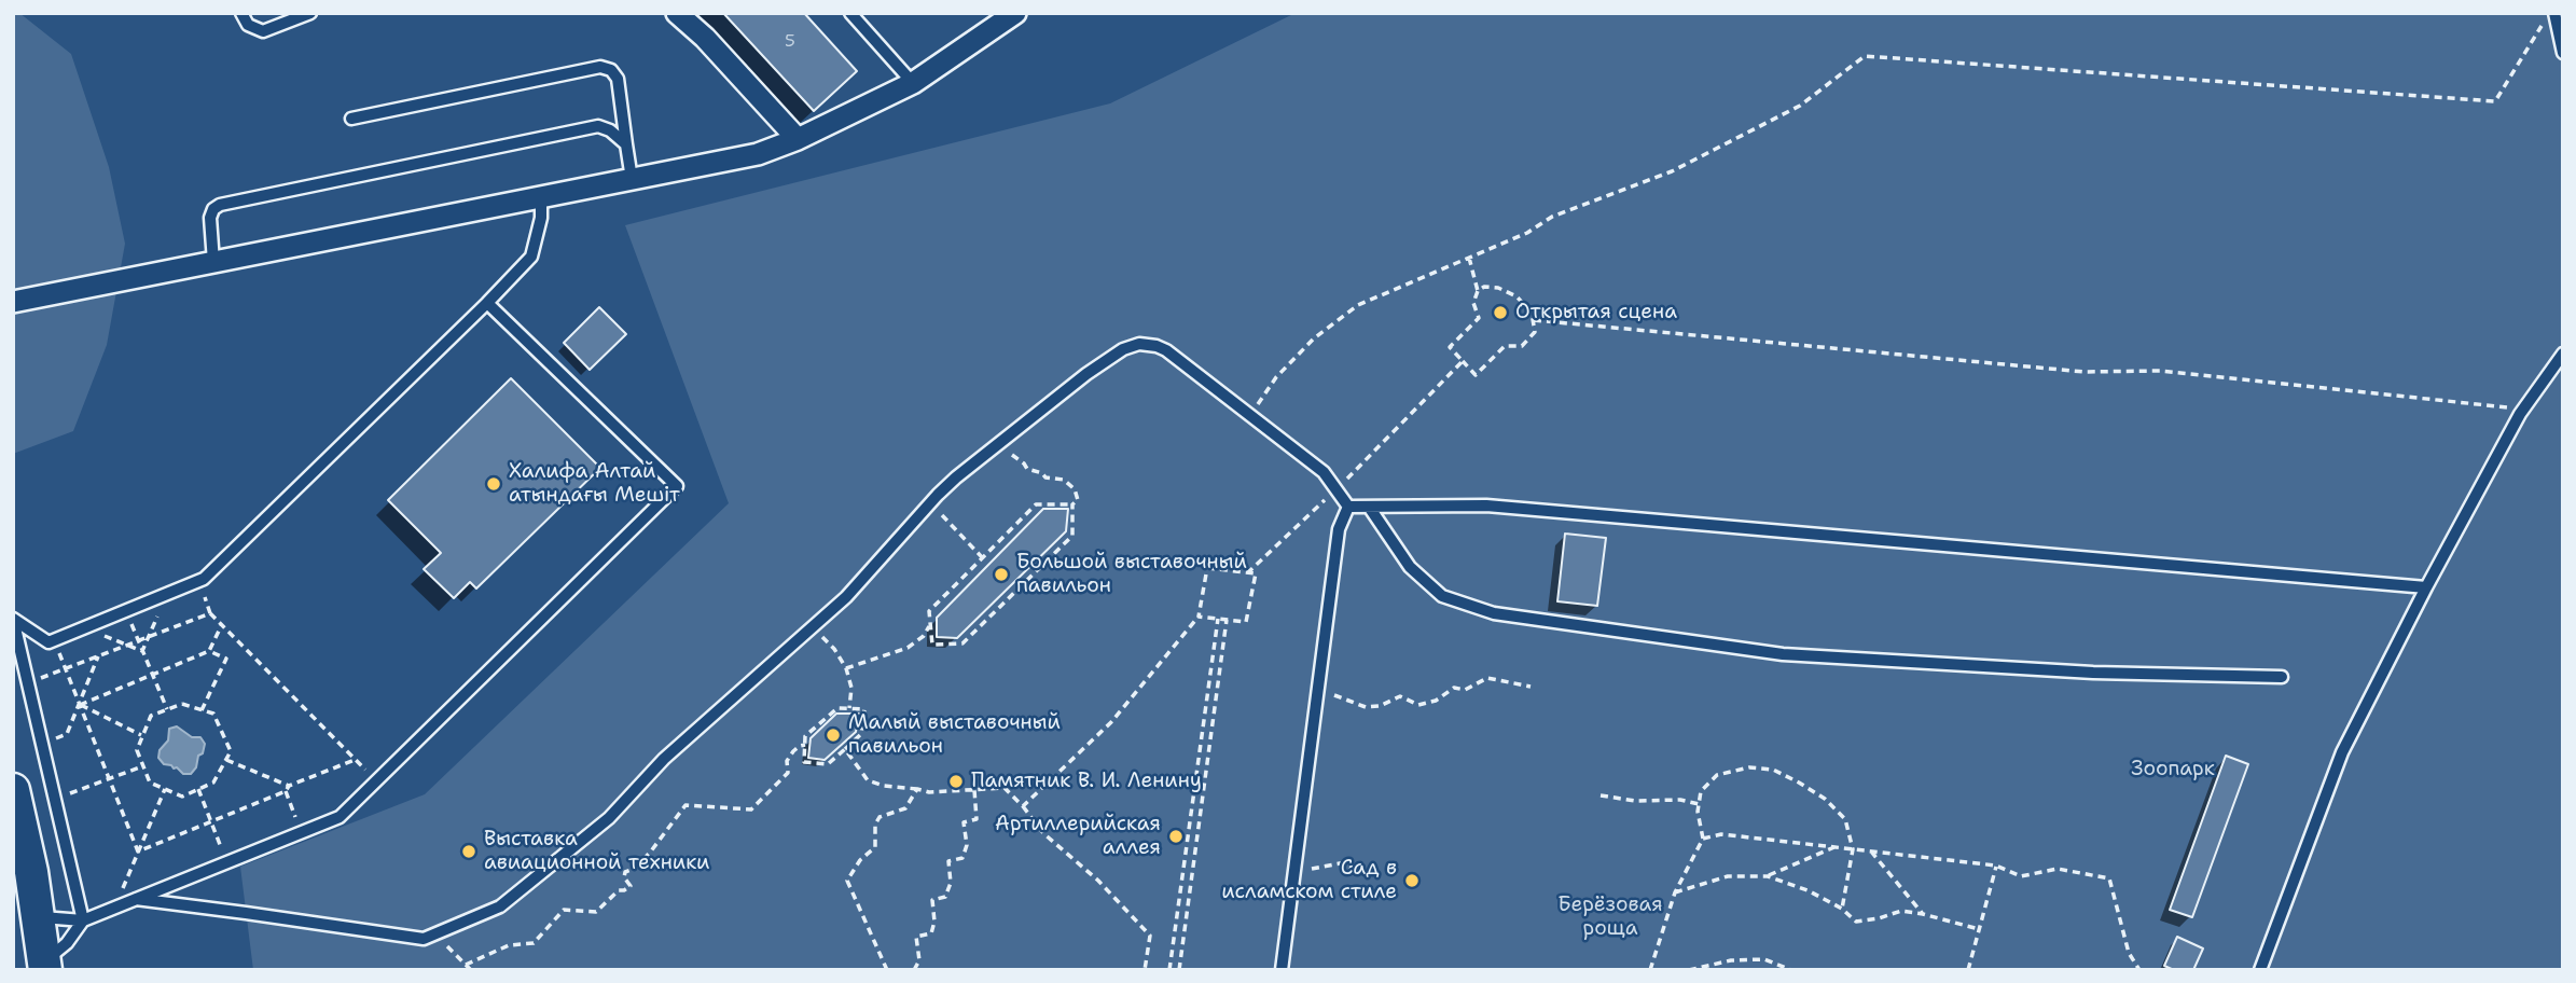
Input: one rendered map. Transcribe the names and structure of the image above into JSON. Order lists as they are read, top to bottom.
{
  "parks": ["Зоопарк", "Берёзовая роща"],
  "places": [
    "Открытая сцена",
    "Халифа Алтай атындағы Мешіт",
    "Большой выставочный павильон",
    "Малый выставочный павильон",
    "Памятник В. И. Ленину",
    "Артиллерийская аллея",
    "Выставка авиационной техники",
    "Сад в исламском стиле"
  ],
  "house_numbers": ["5"]
}
